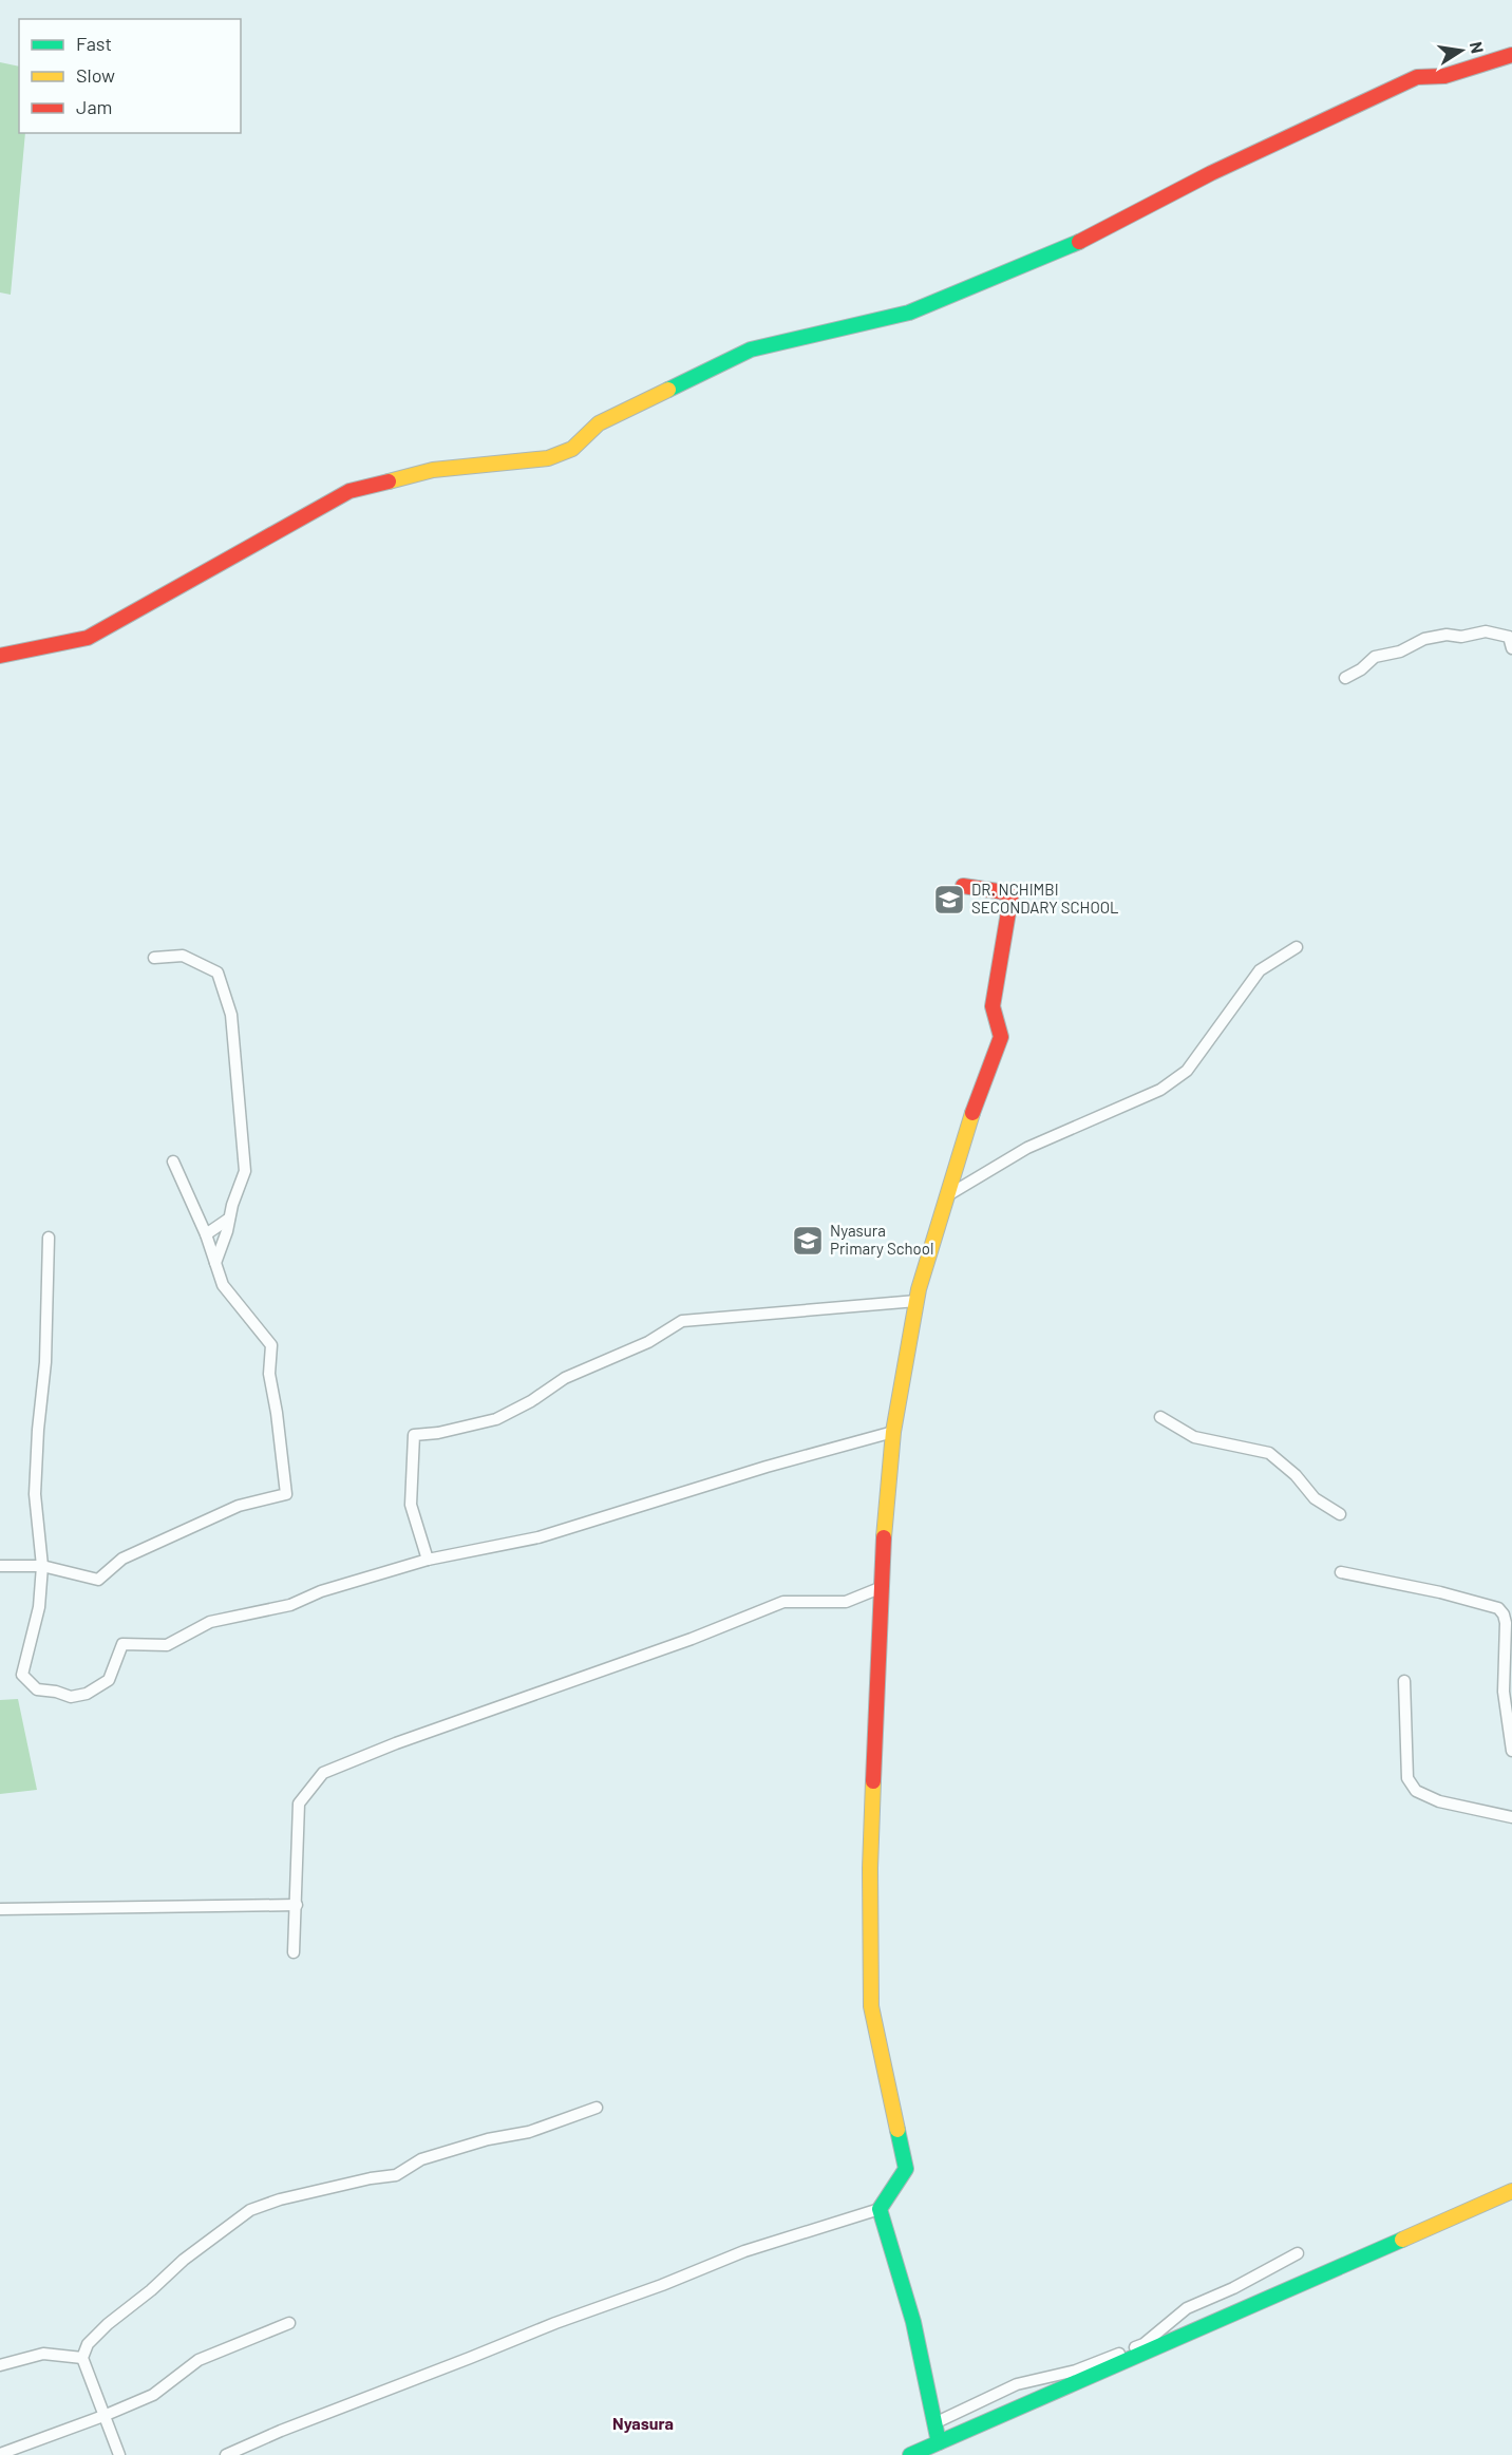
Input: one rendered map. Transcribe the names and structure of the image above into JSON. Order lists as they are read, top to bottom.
{
  "districts": ["Nyasura"],
  "places": {
    "school or university": ["DR. NCHIMBI SECONDARY SCHOOL", "Nyasura Primary School"]
  },
  "legend": ["Fast", "Slow", "Jam"],
  "north": "right"
}
